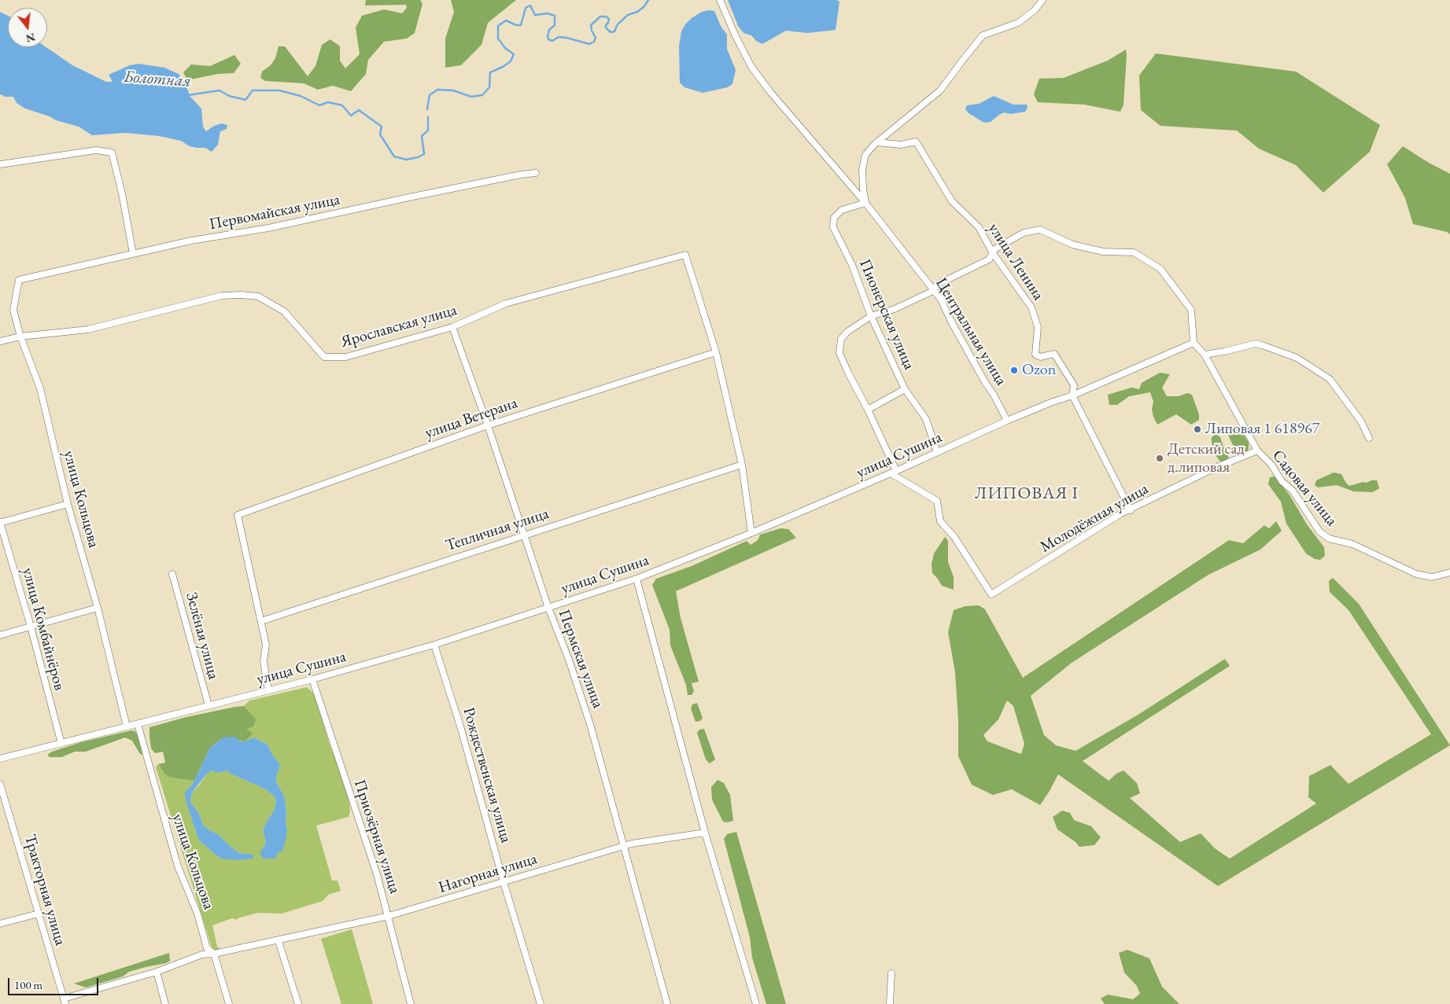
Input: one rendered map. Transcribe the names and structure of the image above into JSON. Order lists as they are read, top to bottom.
{
  "streets": {
    "street": [
      "Первомайская улица",
      "улица Ленина",
      "Пионерская улица",
      "Ярославская улица",
      "Центральная улица",
      "улица Ветерана",
      "улица Сушина",
      "Садовая улица",
      "улица Кольцова",
      "Молодёжная улица",
      "Тепличная улица",
      "улица Комбайнёров",
      "Зелёная улица",
      "Пермская улица",
      "Рождественская улица",
      "Приозёрная улица",
      "Нагорная улица",
      "Тракторная улица"
    ]
  },
  "crossings": [
    ["Первомайская улица", "улица Кольцова"],
    ["улица Ленина", "Центральная улица"],
    ["улица Ленина", "улица Сушина"],
    ["улица Ленина", "Молодёжная улица"],
    ["Пионерская улица", "Центральная улица"],
    ["Пионерская улица", "улица Сушина"],
    ["Ярославская улица", "улица Ветерана"],
    ["Ярославская улица", "улица Кольцова"],
    ["Ярославская улица", "Пермская улица"],
    ["Центральная улица", "улица Сушина"],
    ["улица Ветерана", "Тепличная улица"],
    ["улица Ветерана", "Пермская улица"],
    ["улица Сушина", "Садовая улица"],
    ["улица Сушина", "улица Кольцова"],
    ["улица Сушина", "Молодёжная улица"],
    ["улица Сушина", "улица Комбайнёров"],
    ["улица Сушина", "Зелёная улица"],
    ["улица Сушина", "Пермская улица"],
    ["улица Сушина", "Рождественская улица"],
    ["улица Сушина", "Приозёрная улица"],
    ["Садовая улица", "Молодёжная улица"],
    ["улица Кольцова", "Нагорная улица"],
    ["Тепличная улица", "Пермская улица"],
    ["Пермская улица", "Нагорная улица"],
    ["Рождественская улица", "Нагорная улица"],
    ["Приозёрная улица", "Нагорная улица"],
    ["Нагорная улица", "Тракторная улица"]
  ],
  "districts": ["ЛИПОВАЯ I"],
  "water": ["Болотная"],
  "places": ["Ozon", "Липовая 1 618967", "Детский сад д.липовая"],
  "scale_bar": "100 m",
  "north": "bottom"
}
